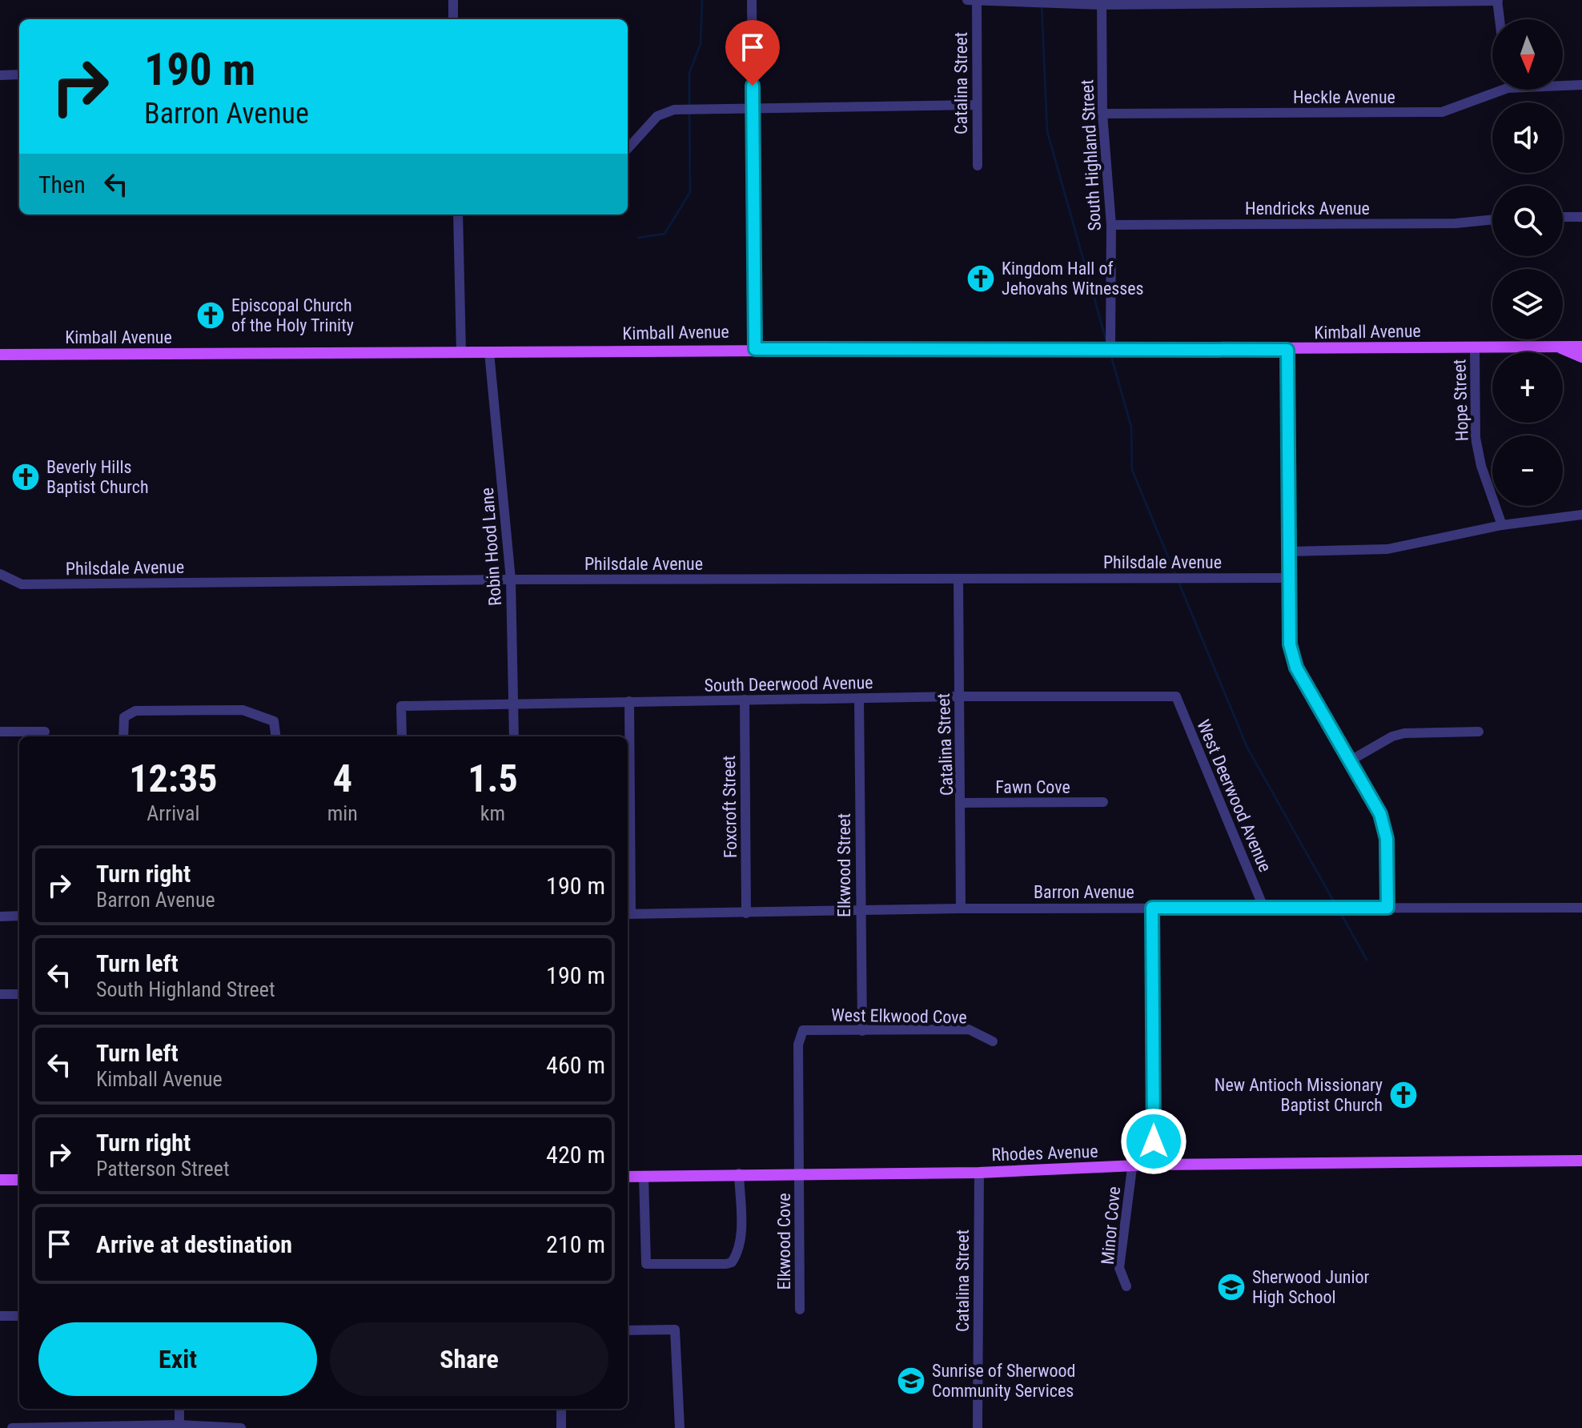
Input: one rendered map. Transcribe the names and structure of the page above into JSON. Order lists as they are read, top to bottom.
{
  "streets": {
    "main road": ["Kimball Avenue", "Rhodes Avenue"],
    "street": [
      "Catalina Street",
      "Heckle Avenue",
      "South Highland Street",
      "Hendricks Avenue",
      "Hope Street",
      "Robin Hood Lane",
      "Philsdale Avenue",
      "South Deerwood Avenue",
      "Fawn Cove",
      "West Deerwood Avenue",
      "Foxcroft Street",
      "Elkwood Street",
      "Barron Avenue",
      "West Elkwood Cove",
      "Minor Cove",
      "Elkwood Cove"
    ]
  },
  "crossings": [
    ["Catalina Street", "Philsdale Avenue"],
    ["Catalina Street", "South Deerwood Avenue"],
    ["Catalina Street", "Fawn Cove"],
    ["Catalina Street", "Barron Avenue"],
    ["Catalina Street", "Rhodes Avenue"],
    ["Heckle Avenue", "South Highland Street"],
    ["South Highland Street", "Hendricks Avenue"],
    ["South Highland Street", "Kimball Avenue"],
    ["Kimball Avenue", "Hope Street"],
    ["Kimball Avenue", "Robin Hood Lane"],
    ["Robin Hood Lane", "Philsdale Avenue"],
    ["Robin Hood Lane", "South Deerwood Avenue"],
    ["South Deerwood Avenue", "West Deerwood Avenue"],
    ["South Deerwood Avenue", "Foxcroft Street"],
    ["South Deerwood Avenue", "Elkwood Street"],
    ["West Deerwood Avenue", "Barron Avenue"],
    ["Foxcroft Street", "Barron Avenue"],
    ["Elkwood Street", "Barron Avenue"],
    ["Elkwood Street", "West Elkwood Cove"],
    ["West Elkwood Cove", "Rhodes Avenue"],
    ["West Elkwood Cove", "Elkwood Cove"],
    ["Rhodes Avenue", "Minor Cove"],
    ["Rhodes Avenue", "Elkwood Cove"]
  ],
  "places": {
    "church": [
      "Kingdom Hall of Jehovahs Witnesses",
      "Episcopal Church of the Holy Trinity",
      "Beverly Hills Baptist Church",
      "New Antioch Missionary Baptist Church"
    ],
    "school or university": ["Sherwood Junior High School", "Sunrise of Sherwood Community Services"]
  },
  "north": "bottom",
  "page": {
    "map_buttons": ["+", "−"],
    "turn": ["190 m", "Barron Avenue"],
    "then": "Then",
    "eta": [
      "12:35",
      "Arrival",
      "4",
      "min",
      "1.5",
      "km"
    ],
    "list": [
      {
        "name": "Turn right",
        "note": "Barron Avenue",
        "value": "190 m"
      },
      {
        "name": "Turn left",
        "note": "South Highland Street",
        "value": "190 m"
      },
      {
        "name": "Turn left",
        "note": "Kimball Avenue",
        "value": "460 m"
      },
      {
        "name": "Turn right",
        "note": "Patterson Street",
        "value": "420 m"
      },
      {
        "name": "Arrive at destination",
        "value": "210 m"
      }
    ],
    "buttons": ["Exit", "Share"]
  }
}
